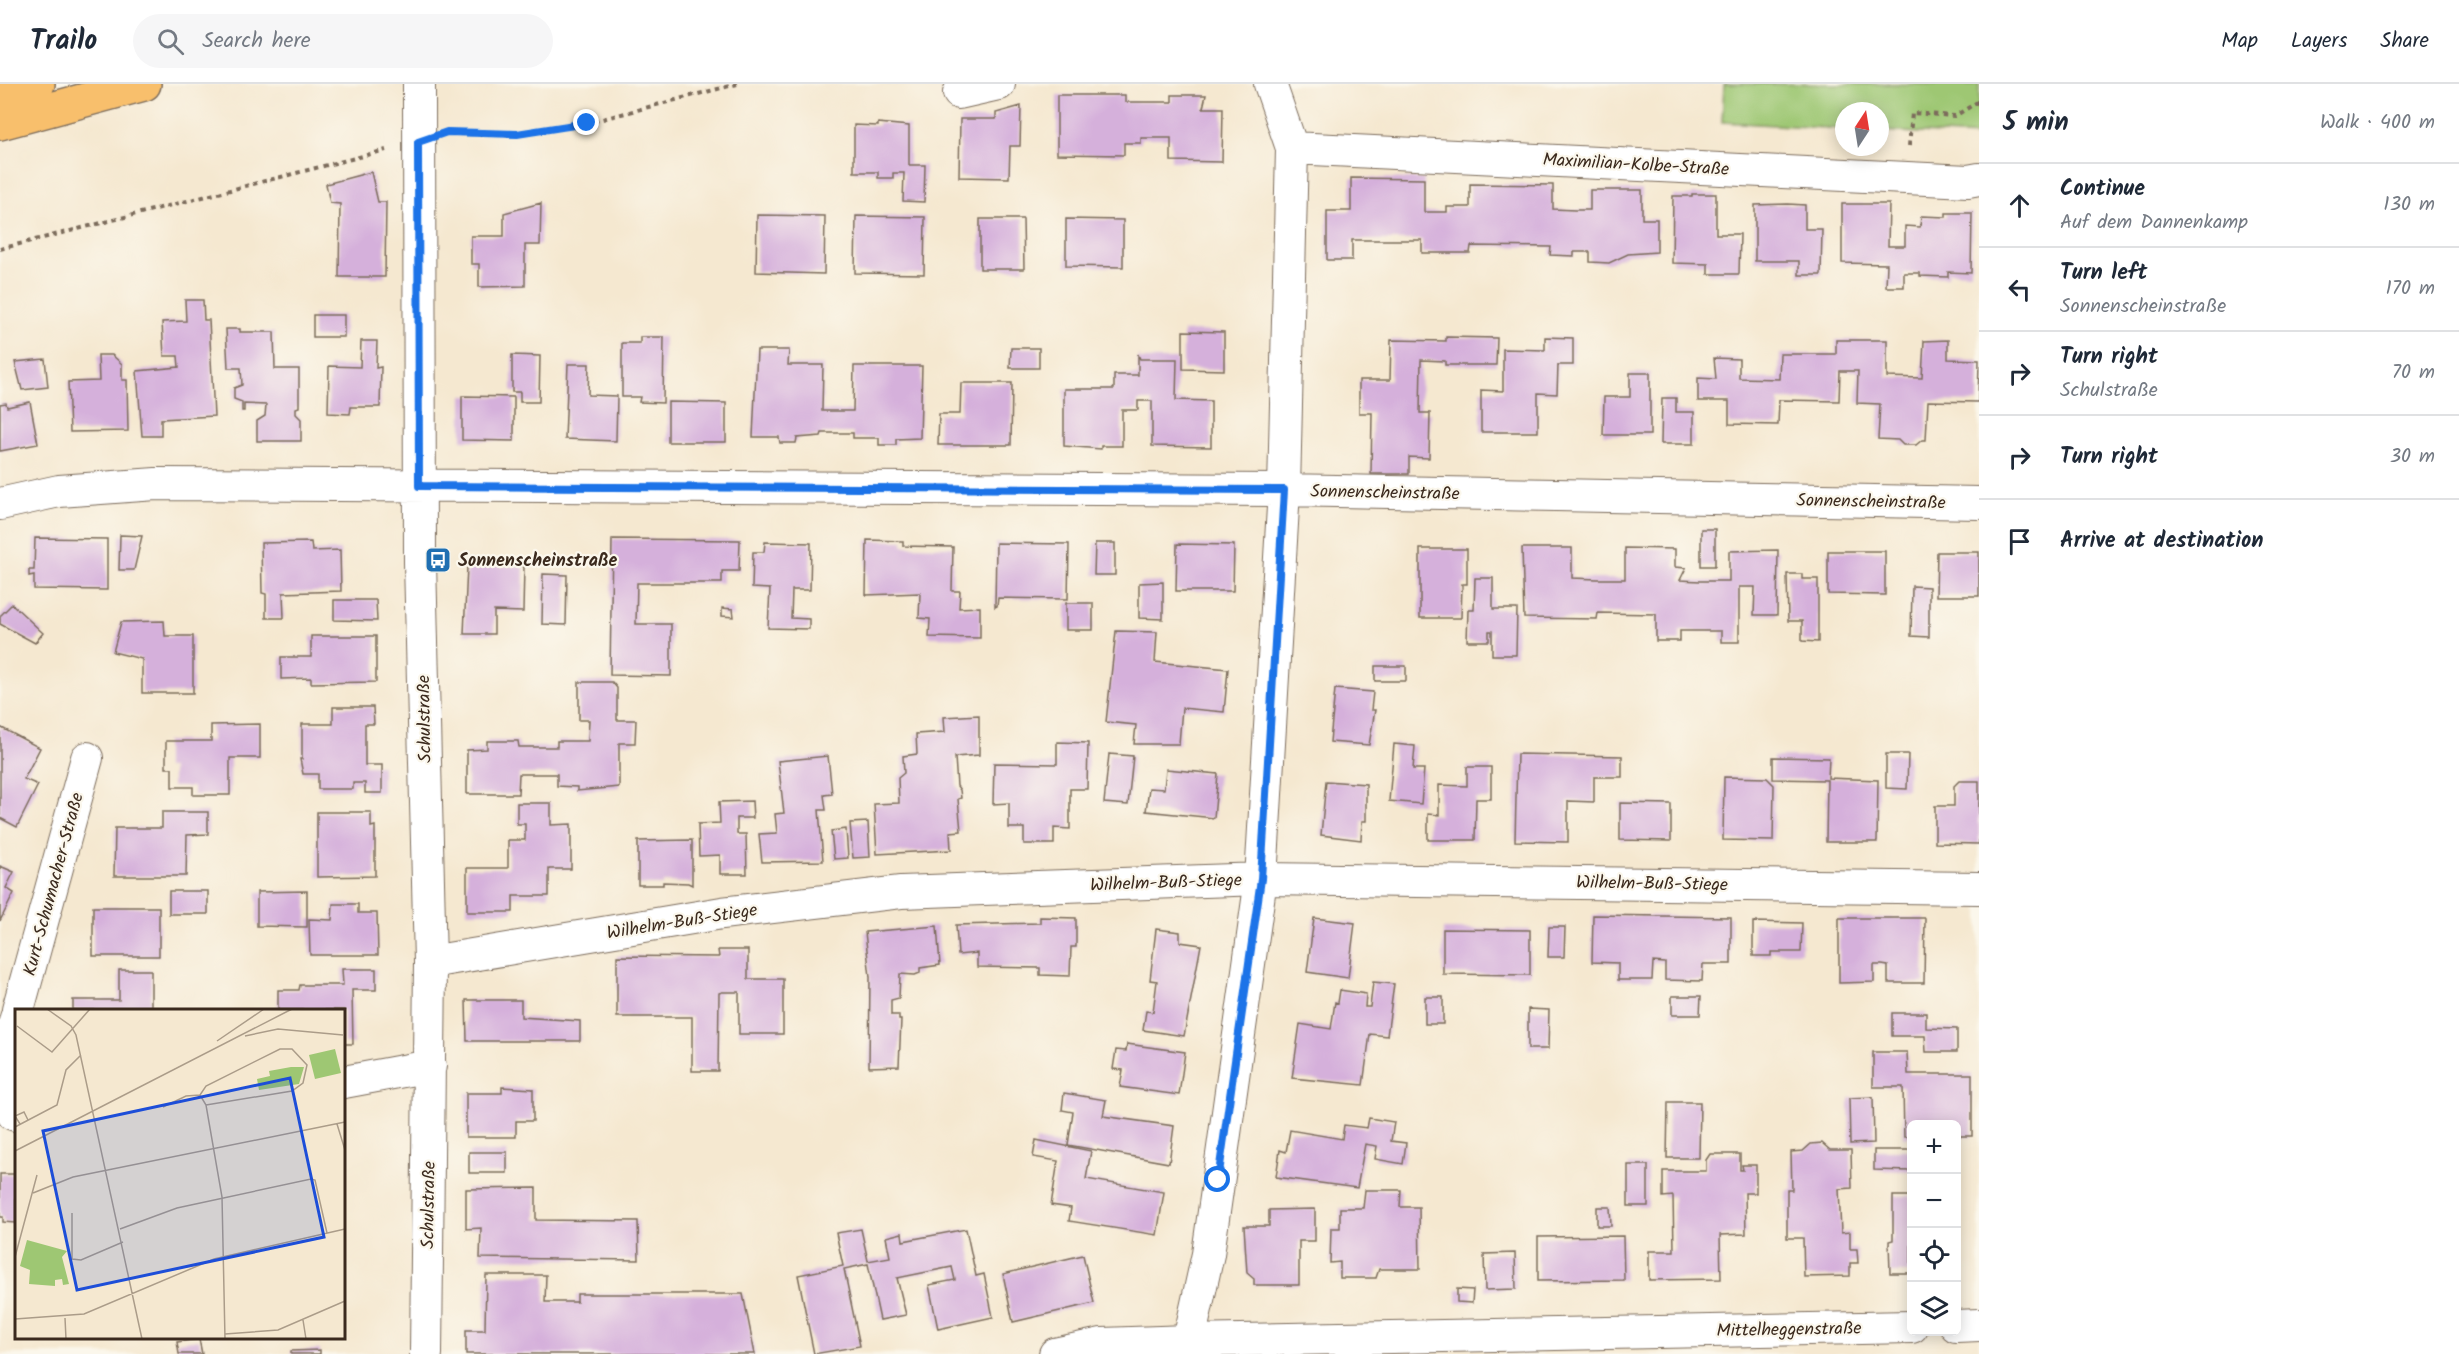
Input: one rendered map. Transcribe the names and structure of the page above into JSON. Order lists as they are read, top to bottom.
{
  "streets": {
    "street": [
      "Maximilian-Kolbe-Straße",
      "Sonnenscheinstraße",
      "Schulstraße",
      "Wilhelm-Buß-Stiege",
      "Kurt-Schumacher-Straße",
      "Mittelheggenstraße"
    ]
  },
  "crossings": [
    ["Sonnenscheinstraße", "Schulstraße"],
    ["Schulstraße", "Wilhelm-Buß-Stiege"]
  ],
  "places": {
    "bus stop": ["Sonnenscheinstraße"]
  },
  "north": "top",
  "page": {
    "header": "Trailo",
    "search": "Search here",
    "nav": ["Map", "Layers", "Share"],
    "heading": ["5 min", "Walk · 400 m"],
    "list": [
      ["Continue", "Auf dem Dannenkamp", "130 m"],
      ["Turn left", "Sonnenscheinstraße", "170 m"],
      ["Turn right", "Schulstraße", "70 m"],
      ["Turn right", "30 m"],
      "Arrive at destination"
    ],
    "map_buttons": ["+", "−"]
  }
}
